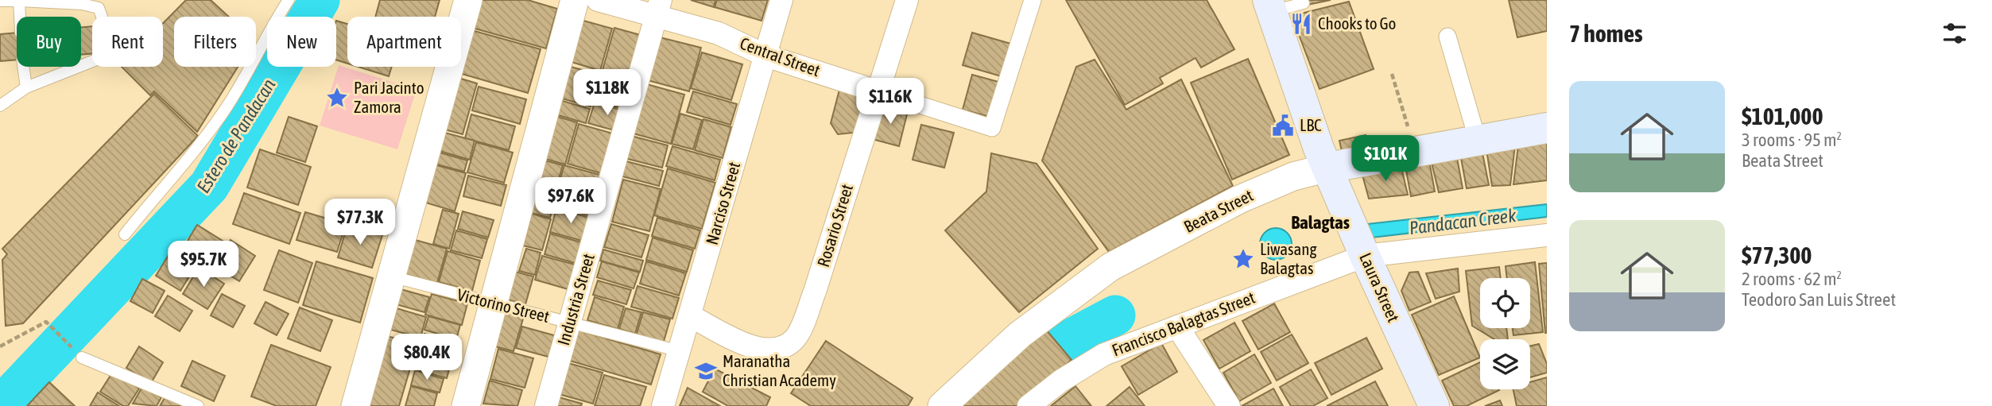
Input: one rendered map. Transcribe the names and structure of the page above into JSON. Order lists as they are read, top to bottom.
{
  "streets": {
    "main road": ["Beata Street", "Laura Street"],
    "street": [
      "Central Street",
      "Narciso Street",
      "Rosario Street",
      "Industria Street",
      "Francisco Balagtas Street"
    ],
    "lane": ["Victorino Street"]
  },
  "crossings": [
    ["Central Street", "Narciso Street"],
    ["Central Street", "Rosario Street"],
    ["Central Street", "Industria Street"],
    ["Narciso Street", "Rosario Street"],
    ["Narciso Street", "Victorino Street"],
    ["Beata Street", "Laura Street"],
    ["Laura Street", "Francisco Balagtas Street"],
    ["Industria Street", "Victorino Street"]
  ],
  "districts": ["Balagtas"],
  "water": ["Estero de Pandacan", "Pandacan Creek"],
  "places": {
    "restaurant": ["Chooks to Go"],
    "place": ["Pari Jacinto Zamora", "Liwasang Balagtas"],
    "public building": ["LBC"],
    "school or university": ["Maranatha Christian Academy"]
  },
  "page": {
    "heading": "7 homes",
    "chip": [
      "Buy",
      "Rent",
      "Filters",
      "New",
      "Apartment"
    ],
    "list": [
      {
        "name": "$101,000",
        "note": "3 rooms · 95 m² · Beata Street"
      },
      {
        "name": "$77,300",
        "note": "2 rooms · 62 m² · Teodoro San Luis Street"
      }
    ],
    "price": [
      "$118K",
      "$116K",
      "$101K",
      "$97.6K",
      "$77.3K",
      "$95.7K",
      "$80.4K"
    ]
  }
}
